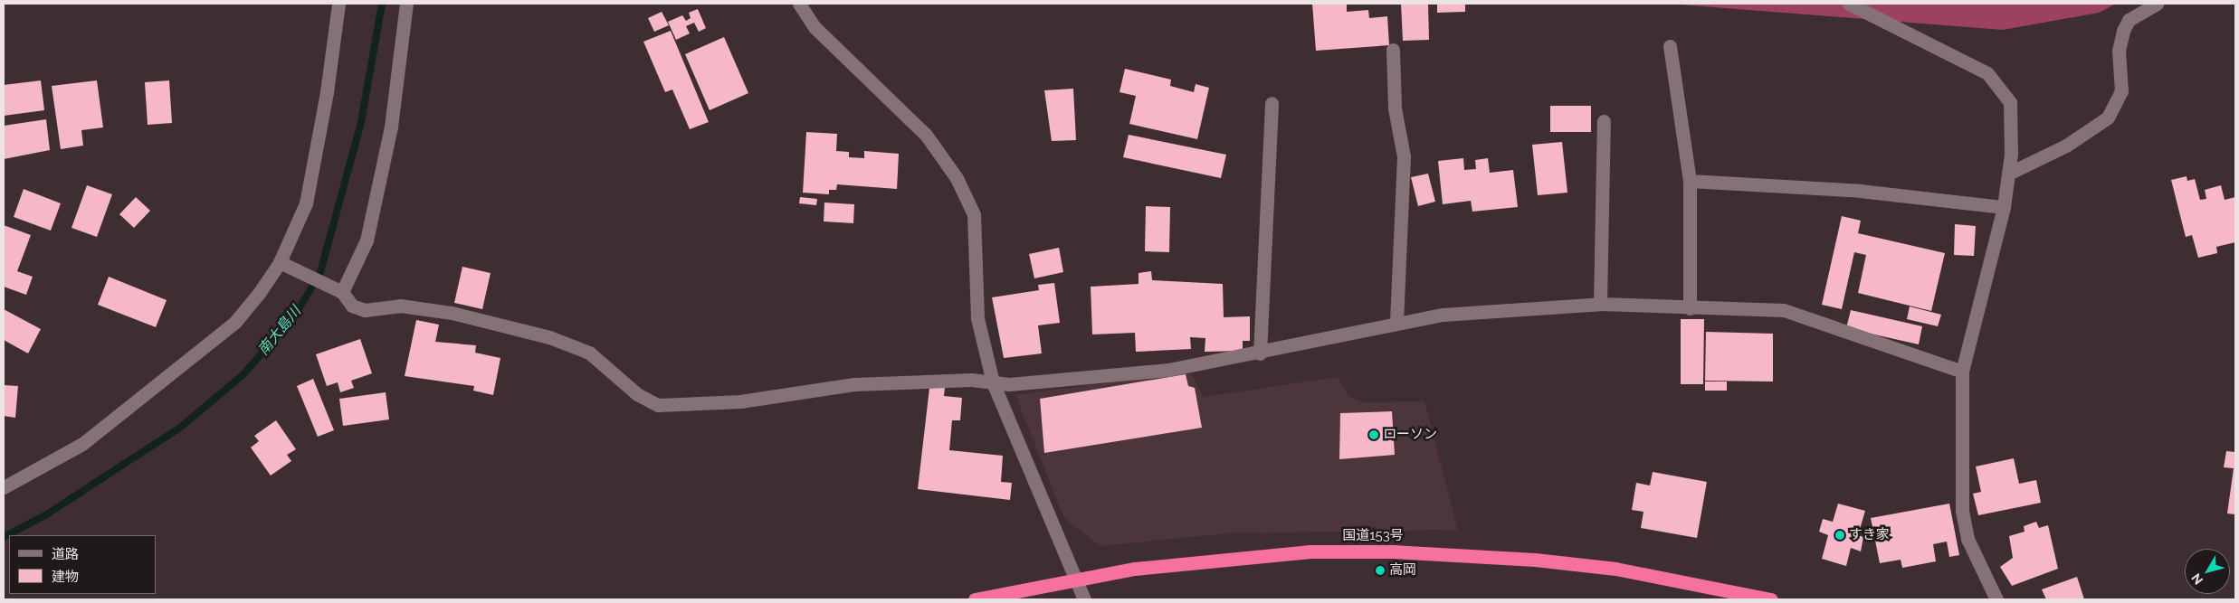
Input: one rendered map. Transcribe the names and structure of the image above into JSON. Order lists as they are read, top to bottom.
{
  "streets": {
    "highway": ["国道153号"]
  },
  "water": ["南大島川"],
  "places": ["ローソン", "すき家", "高岡"],
  "legend": ["道路", "建物"],
  "north": "bottom left"
}
